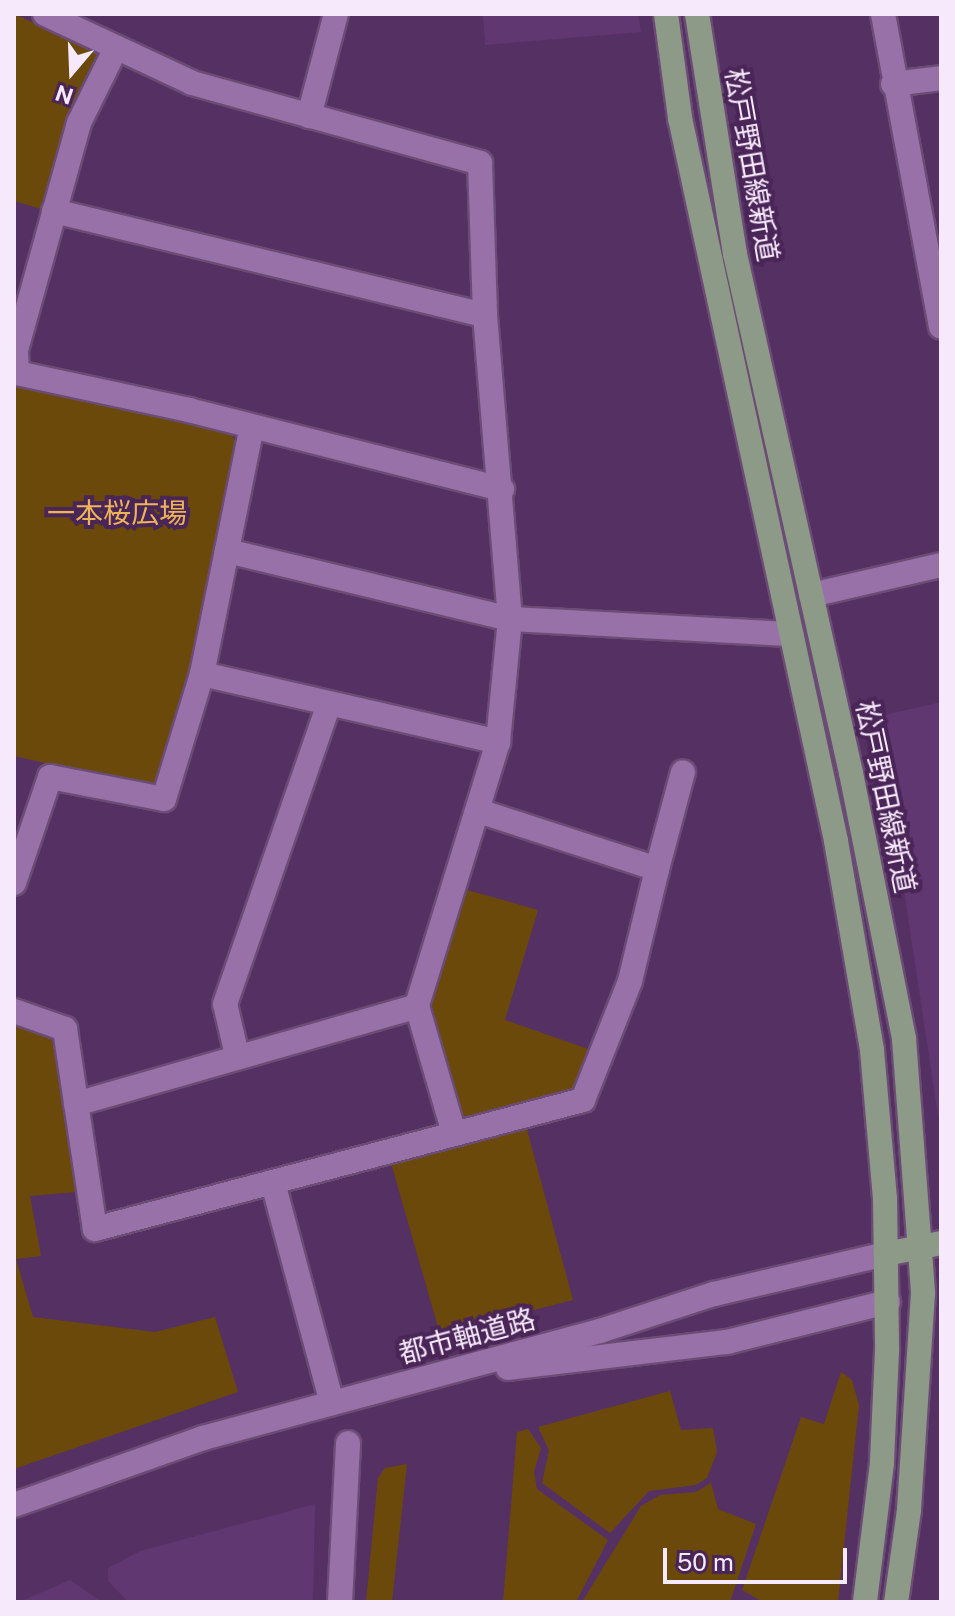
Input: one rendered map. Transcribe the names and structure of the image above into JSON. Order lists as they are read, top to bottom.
{
  "streets": {
    "main road": ["松戸野田線新道", "都市軸道路"]
  },
  "crossings": [
    ["松戸野田線新道", "都市軸道路"]
  ],
  "parks": ["一本桜広場"],
  "scale_bar": "50 m",
  "north": "bottom"
}
